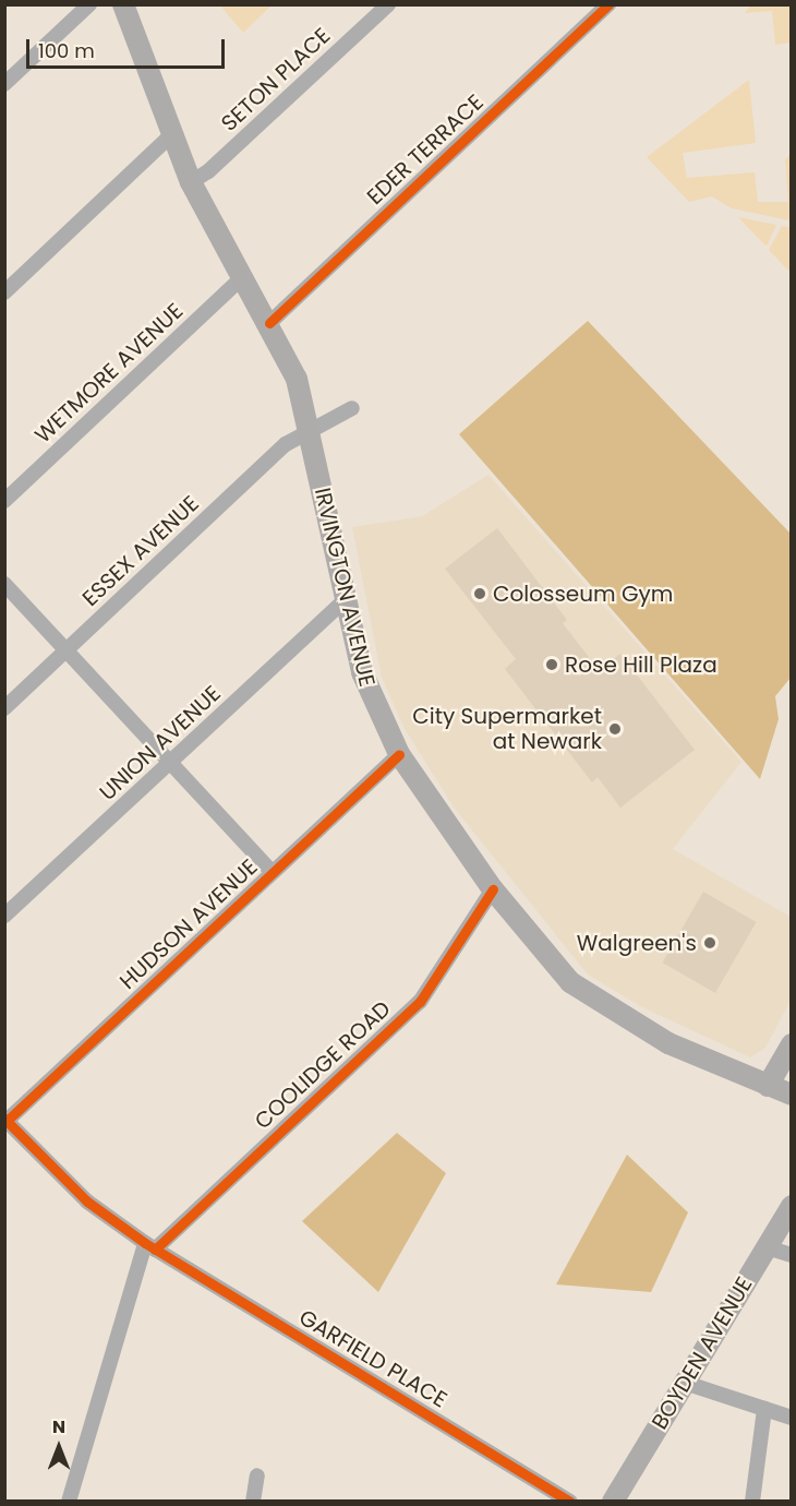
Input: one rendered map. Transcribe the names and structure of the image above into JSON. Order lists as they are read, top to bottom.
{
  "streets": {
    "main road": ["IRVINGTON AVENUE", "BOYDEN AVENUE"],
    "street": [
      "SETON PLACE",
      "EDER TERRACE",
      "WETMORE AVENUE",
      "ESSEX AVENUE",
      "UNION AVENUE",
      "HUDSON AVENUE",
      "COOLIDGE ROAD",
      "GARFIELD PLACE"
    ]
  },
  "crossings": [
    ["SETON PLACE", "IRVINGTON AVENUE"],
    ["EDER TERRACE", "IRVINGTON AVENUE"],
    ["WETMORE AVENUE", "IRVINGTON AVENUE"],
    ["ESSEX AVENUE", "IRVINGTON AVENUE"],
    ["IRVINGTON AVENUE", "UNION AVENUE"],
    ["IRVINGTON AVENUE", "HUDSON AVENUE"],
    ["IRVINGTON AVENUE", "COOLIDGE ROAD"],
    ["HUDSON AVENUE", "GARFIELD PLACE"],
    ["COOLIDGE ROAD", "GARFIELD PLACE"]
  ],
  "places": [
    "Colosseum Gym",
    "Rose Hill Plaza",
    "City Supermarket at Newark",
    "Walgreen's"
  ],
  "scale_bar": "100 m",
  "north": "top"
}
